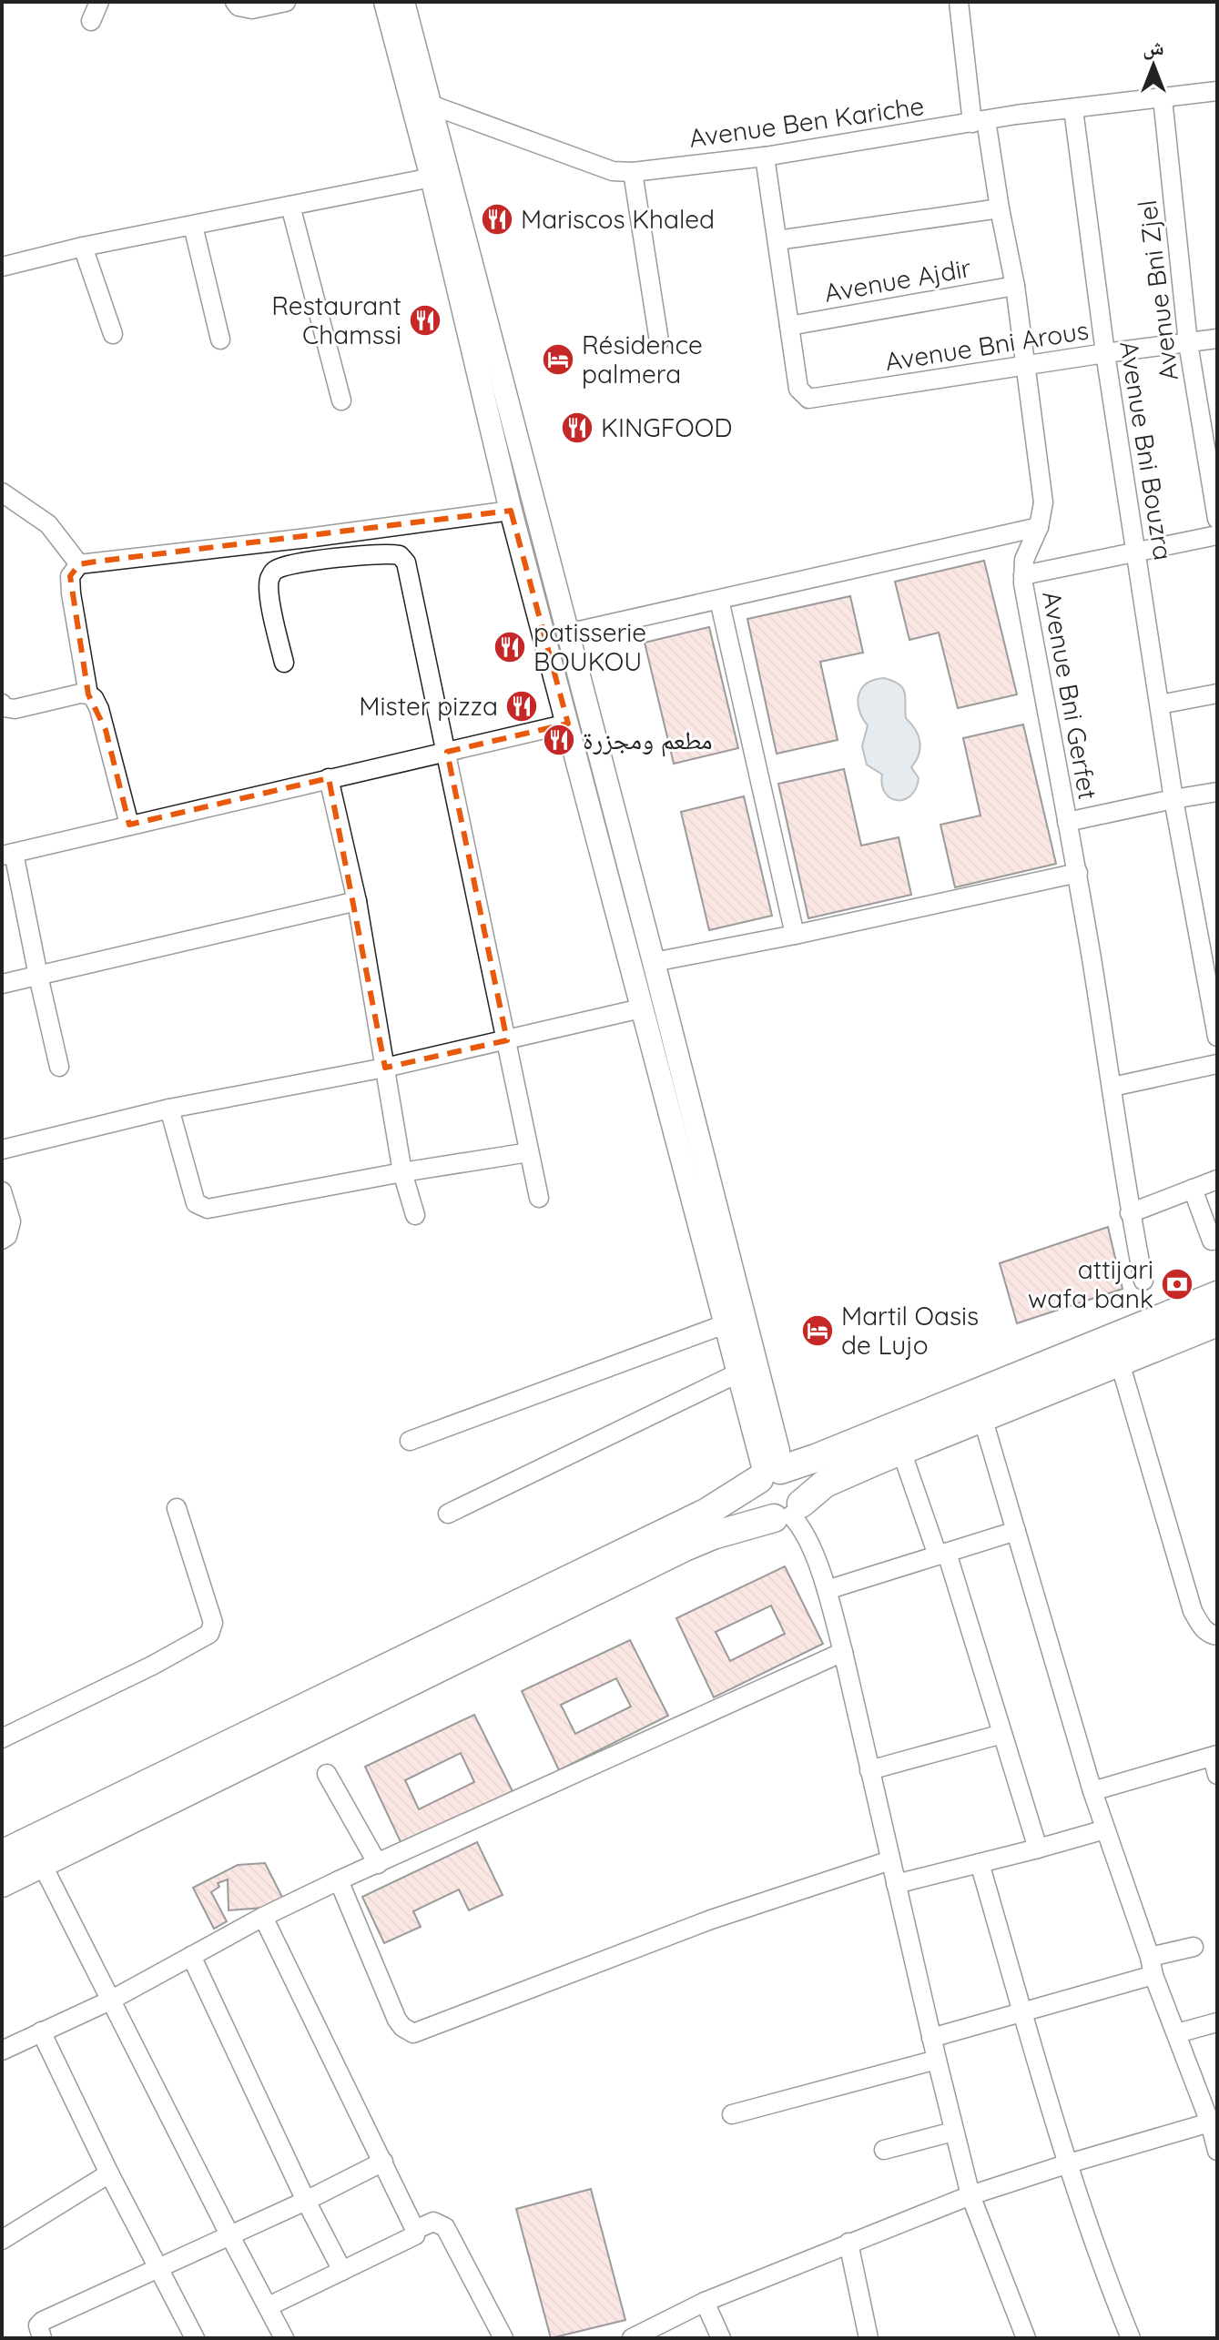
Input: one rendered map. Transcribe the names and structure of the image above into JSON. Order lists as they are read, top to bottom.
{
  "streets": {
    "street": [
      "Avenue Ben Kariche",
      "Avenue Ajdir",
      "Avenue Bni Zjel",
      "Avenue Bni Arous",
      "Avenue Bni Bouzra",
      "Avenue Bni Gerfet"
    ]
  },
  "crossings": [
    ["Avenue Ben Kariche", "Avenue Bni Zjel"],
    ["Avenue Ben Kariche", "Avenue Bni Bouzra"],
    ["Avenue Ben Kariche", "Avenue Bni Gerfet"],
    ["Avenue Ajdir", "Avenue Bni Arous"],
    ["Avenue Ajdir", "Avenue Bni Gerfet"],
    ["Avenue Bni Zjel", "Avenue Bni Arous"],
    ["Avenue Bni Arous", "Avenue Bni Bouzra"],
    ["Avenue Bni Arous", "Avenue Bni Gerfet"]
  ],
  "places": {
    "restaurant": [
      "Mariscos Khaled",
      "Restaurant Chamssi",
      "KINGFOOD",
      "patisserie BOUKOU",
      "Mister pizza",
      "مطعم ومجزرة"
    ],
    "hotel": ["Résidence palmera", "Martil Oasis de Lujo"],
    "bank": ["attijari wafa bank"]
  },
  "north": "top"
}
